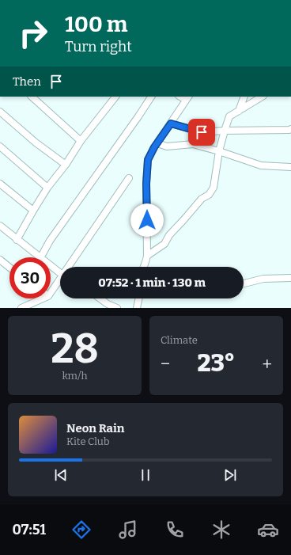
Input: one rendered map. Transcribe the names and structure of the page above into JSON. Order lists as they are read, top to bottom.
{
  "page": {
    "turn": ["100 m", "Turn right"],
    "then": "Then",
    "limit": "30",
    "trip": "07:52 · 1 min · 130 m",
    "tile": [
      ["28", "km/h"],
      "Climate"
    ],
    "heat": ["−", "23°", "+"],
    "song": ["Neon Rain", "Kite Club"],
    "tabs": "07:51"
  }
}
